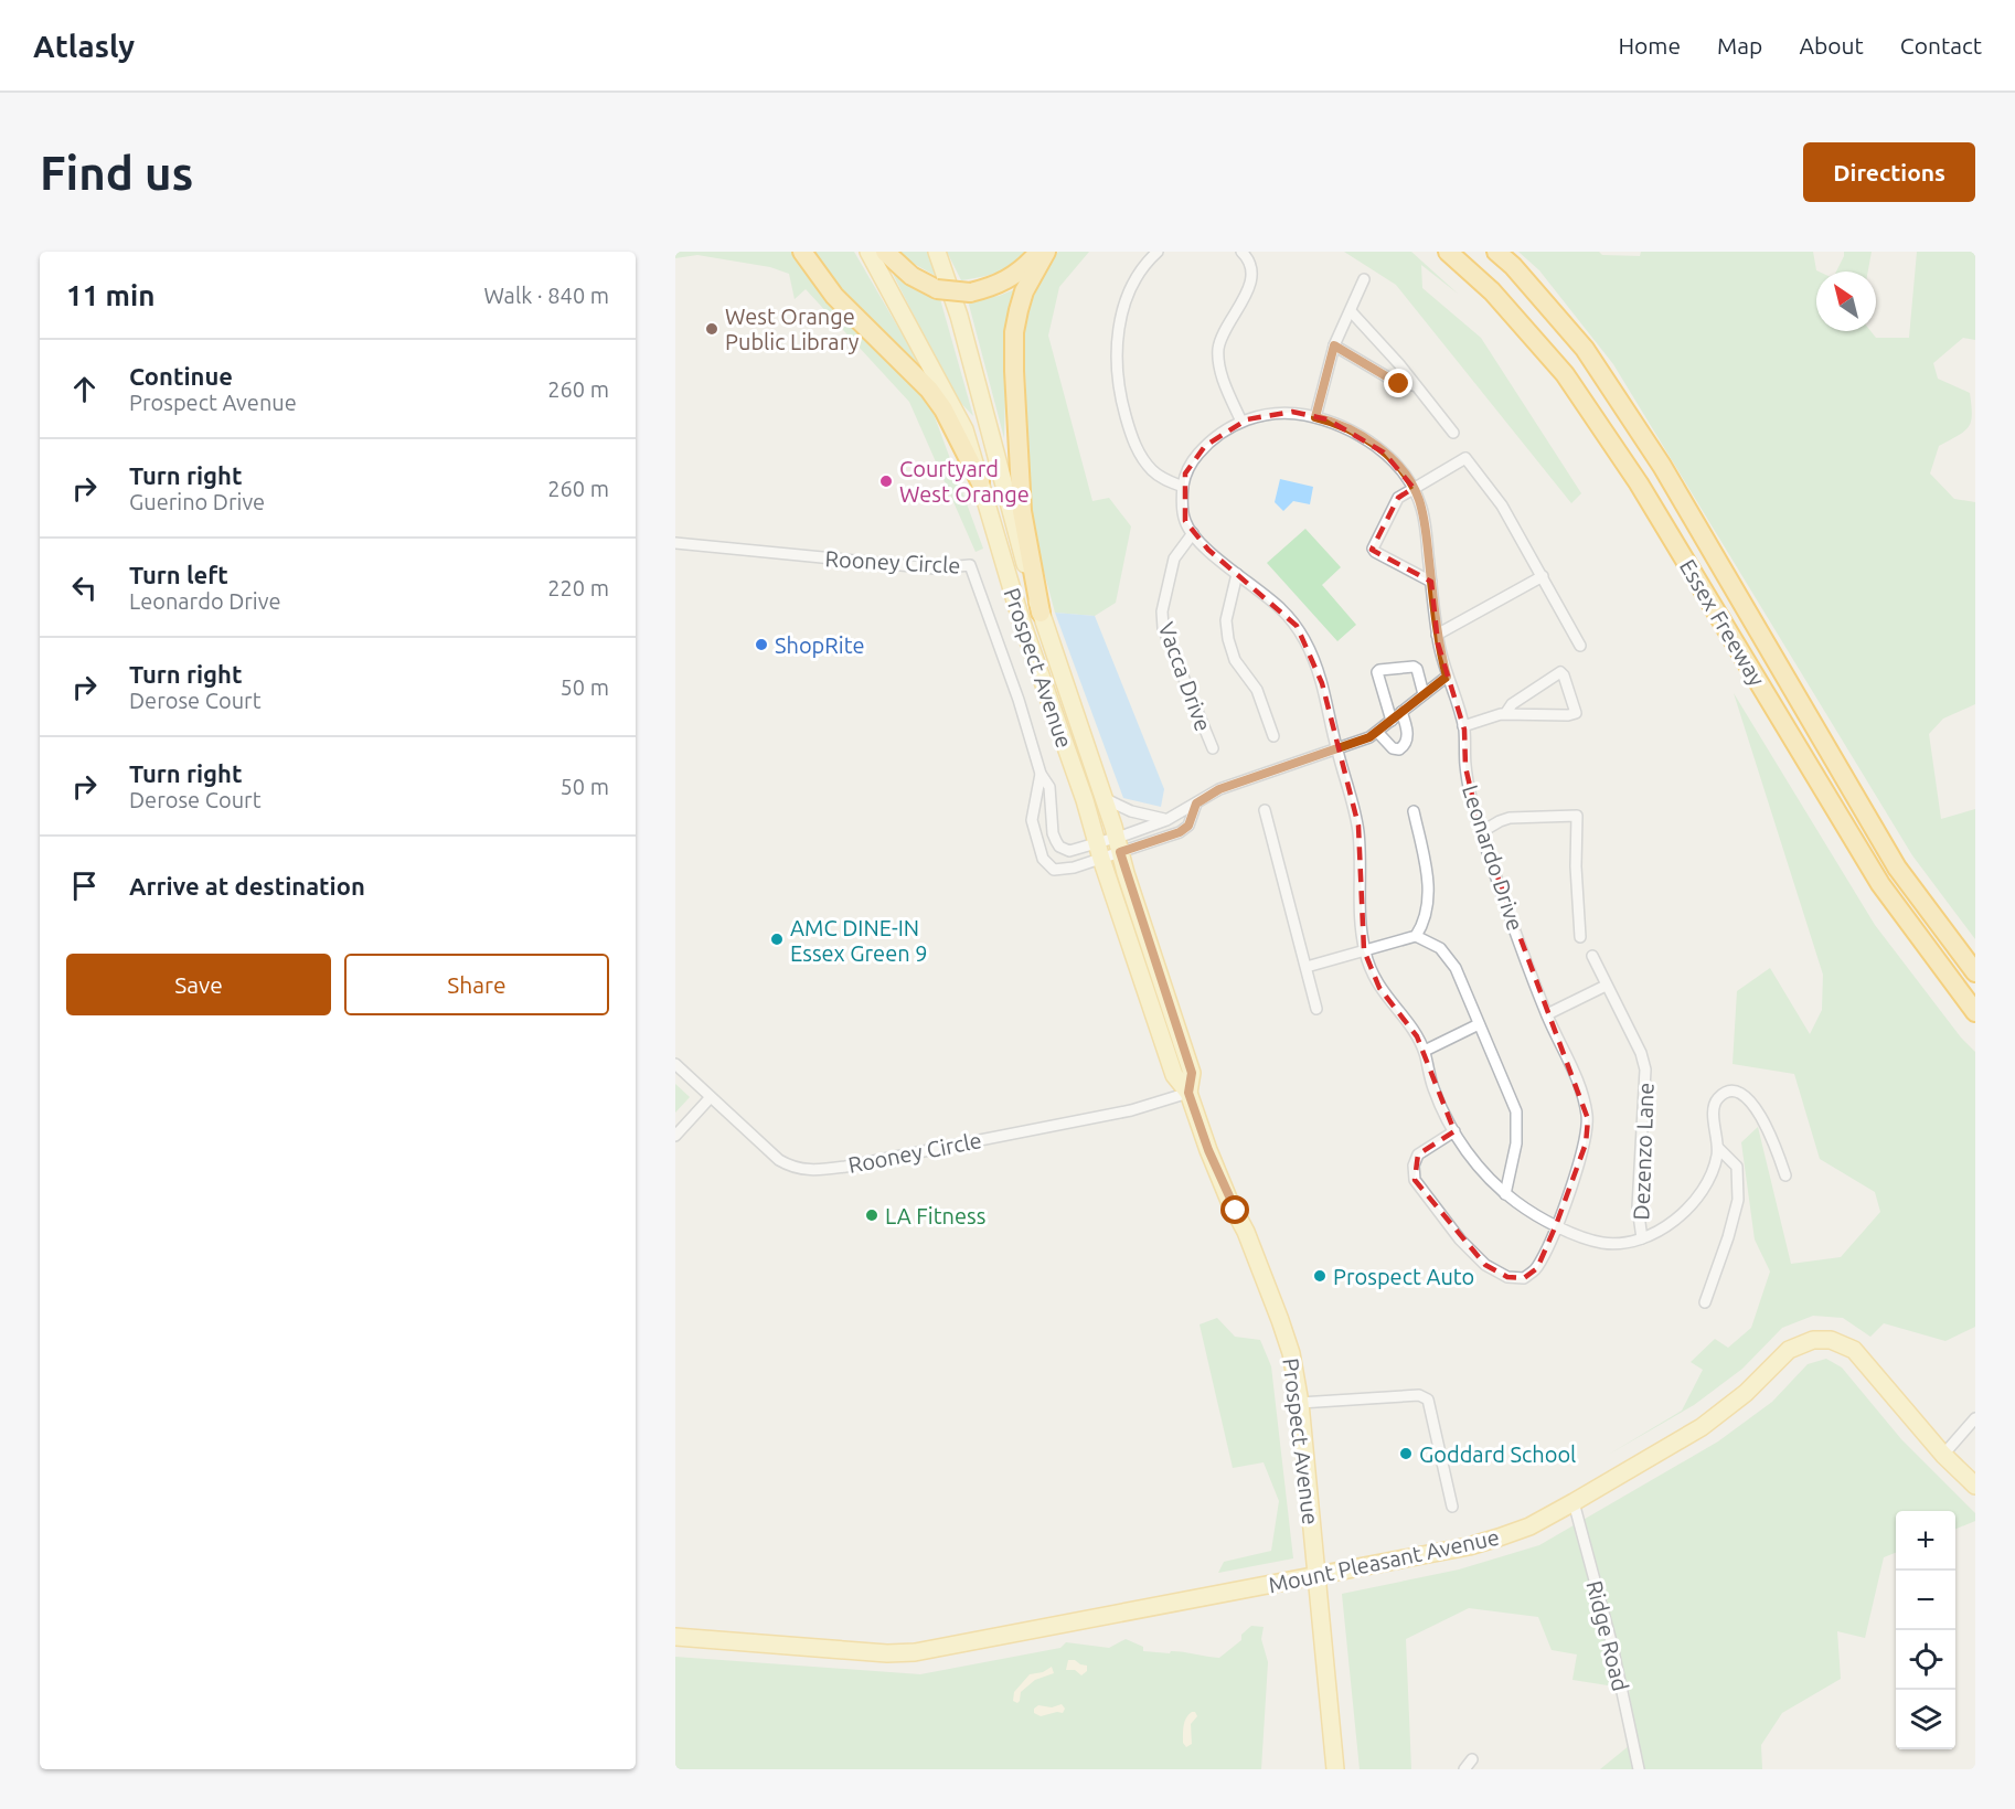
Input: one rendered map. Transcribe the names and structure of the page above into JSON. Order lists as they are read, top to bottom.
{
  "streets": {
    "highway": ["Essex Freeway"],
    "main road": ["Prospect Avenue", "Mount Pleasant Avenue"],
    "street": [
      "Rooney Circle",
      "Vacca Drive",
      "Leonardo Drive",
      "Dezenzo Lane",
      "Ridge Road"
    ]
  },
  "crossings": [
    ["Rooney Circle", "Prospect Avenue"],
    ["Prospect Avenue", "Mount Pleasant Avenue"],
    ["Vacca Drive", "Leonardo Drive"],
    ["Leonardo Drive", "Dezenzo Lane"],
    ["Mount Pleasant Avenue", "Ridge Road"]
  ],
  "places": [
    "West Orange Public Library",
    "Courtyard West Orange",
    "ShopRite",
    "AMC DINE-IN Essex Green 9",
    "LA Fitness",
    "Prospect Auto",
    "Goddard School"
  ],
  "north": "top left",
  "page": {
    "header": "Atlasly",
    "nav": [
      "Home",
      "Map",
      "About",
      "Contact"
    ],
    "buttons": [
      "Directions",
      ["Save", "Share"]
    ],
    "title": "Find us",
    "heading": ["11 min", "Walk · 840 m"],
    "list": [
      ["Continue", "Prospect Avenue", "260 m"],
      ["Turn right", "Guerino Drive", "260 m"],
      ["Turn left", "Leonardo Drive", "220 m"],
      ["Turn right", "Derose Court", "50 m"],
      ["Turn right", "Derose Court", "50 m"],
      "Arrive at destination"
    ],
    "map_buttons": ["+", "−"]
  }
}
